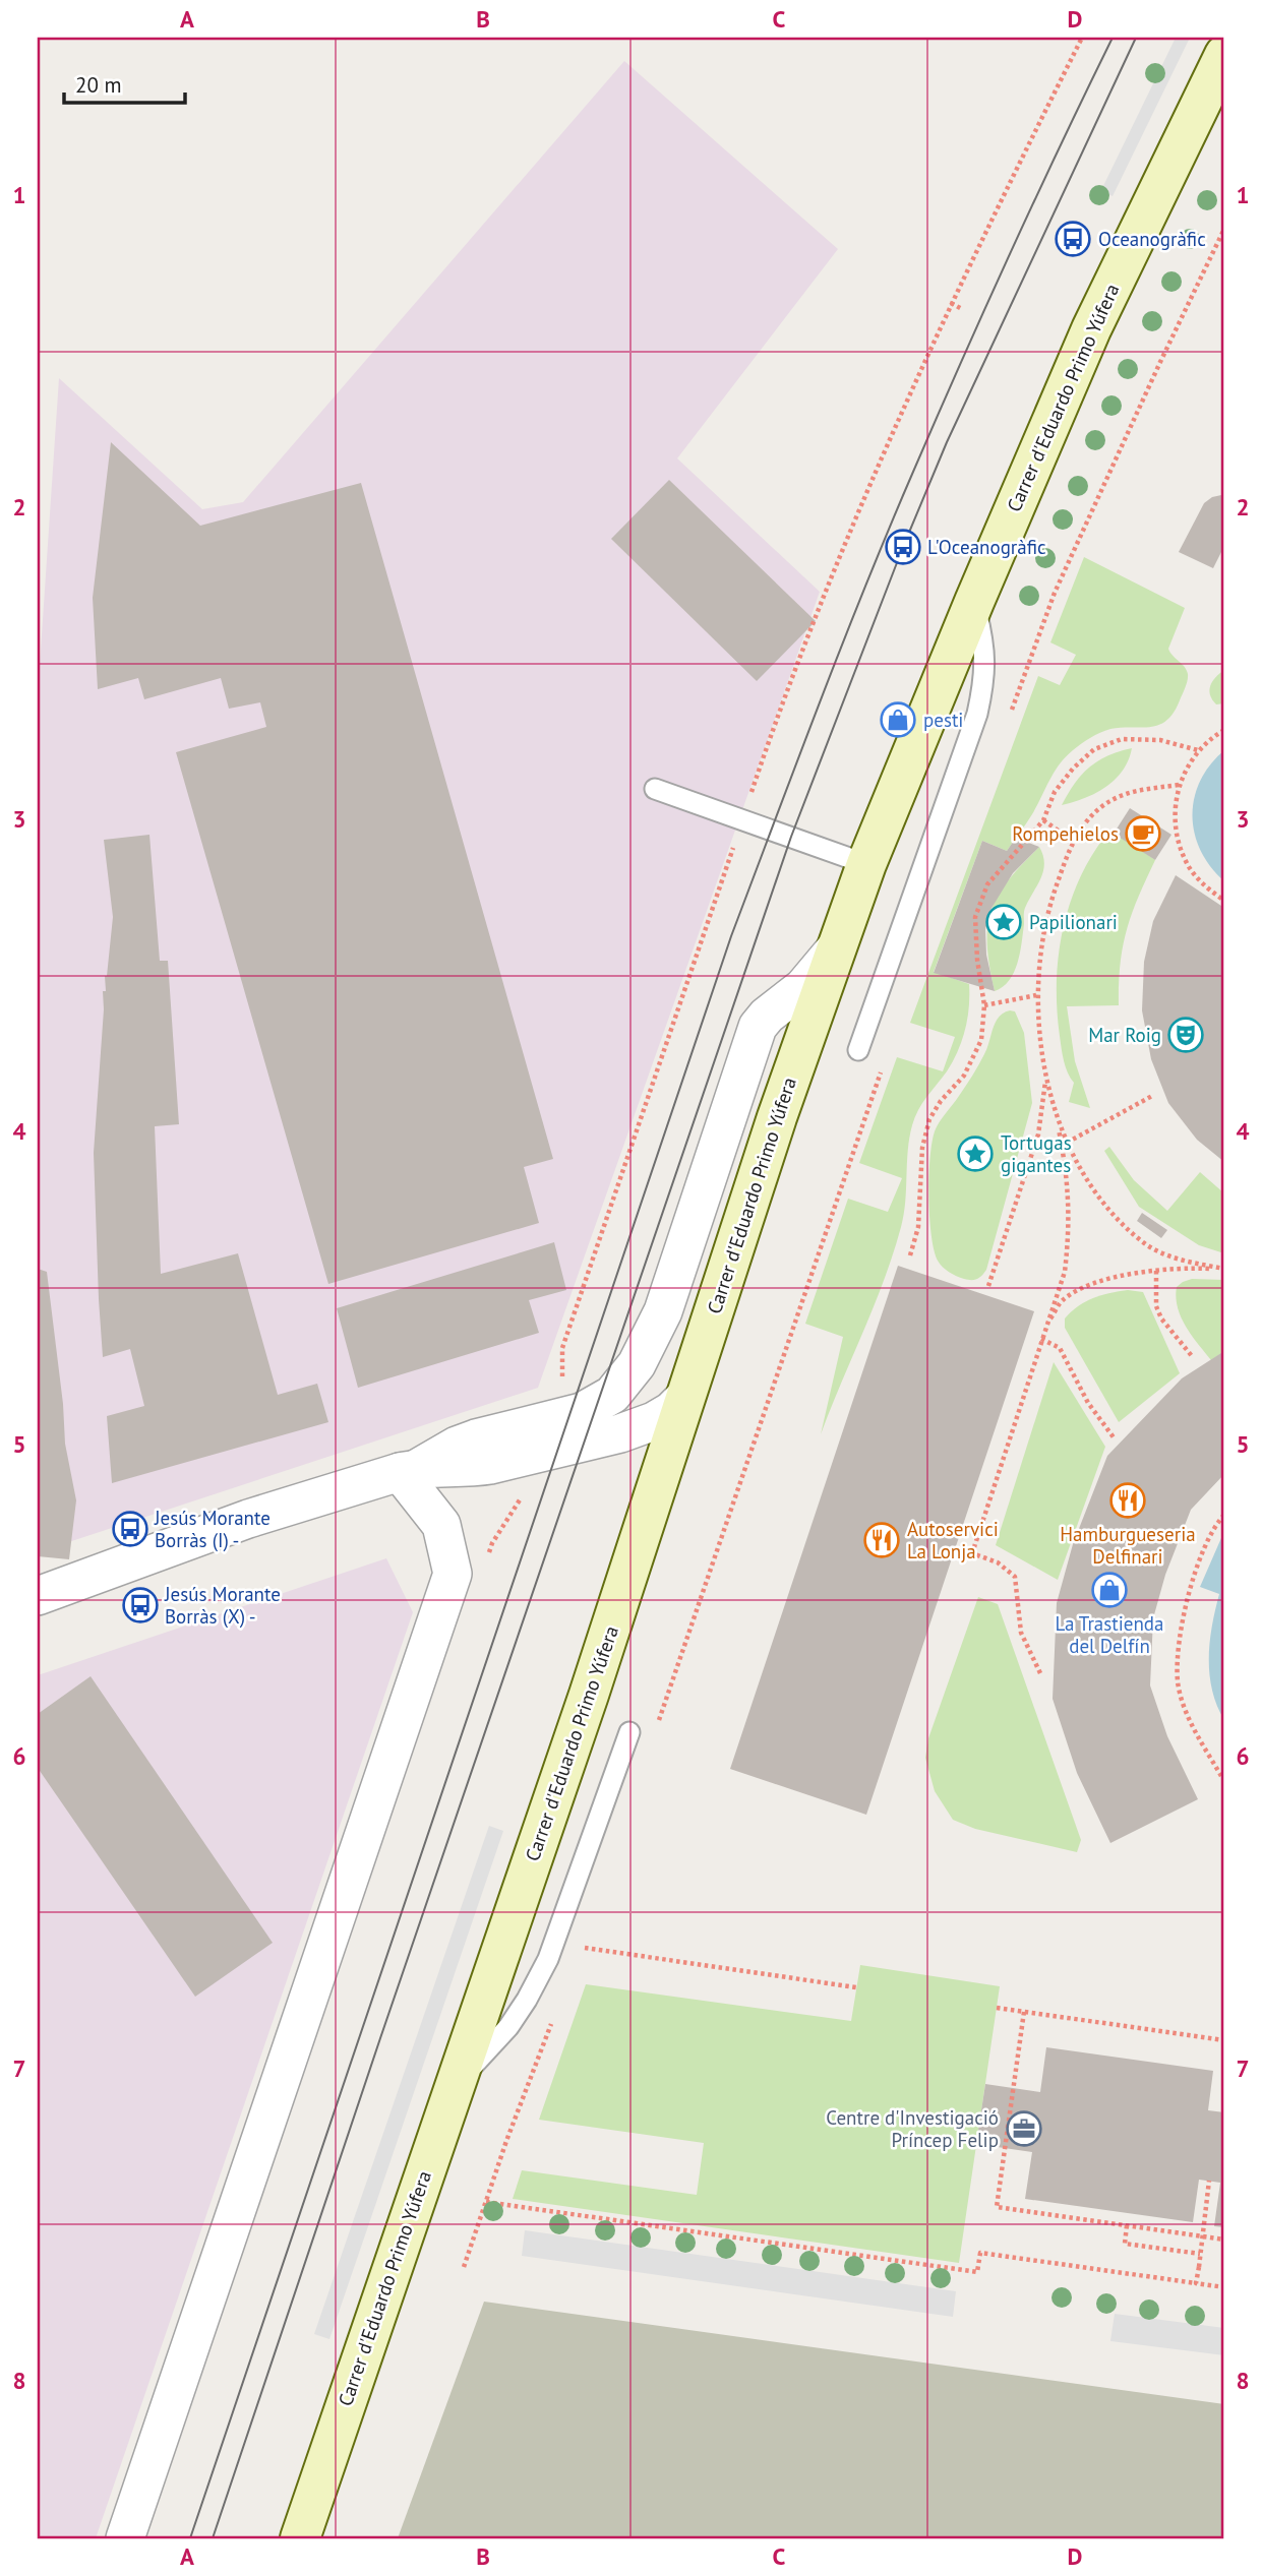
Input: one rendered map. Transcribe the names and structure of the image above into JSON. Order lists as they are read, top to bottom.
{
  "streets": {
    "main road": ["Carrer d'Eduardo Primo Yúfera"]
  },
  "places": {
    "bus stop": [
      "Oceanogràfic",
      "L'Oceanogràfic",
      "Jesús Morante Borràs (I) -",
      "Jesús Morante Borràs (X) -"
    ],
    "shop": ["pesti", "La Trastienda del Delfín"],
    "cafe": ["Rompehielos"],
    "place": ["Papilionari", "Tortugas gigantes"],
    "theatre": ["Mar Roig"],
    "restaurant": ["Hamburgueseria Delfinari", "Autoservici La Lonja"],
    "office": ["Centre d'Investigació Príncep Felip"]
  },
  "scale_bar": "20 m",
  "grid": {
    "columns": [
      "A",
      "B",
      "C",
      "D"
    ],
    "rows": [
      "1",
      "2",
      "3",
      "4",
      "5",
      "6",
      "7",
      "8"
    ]
  }
}
